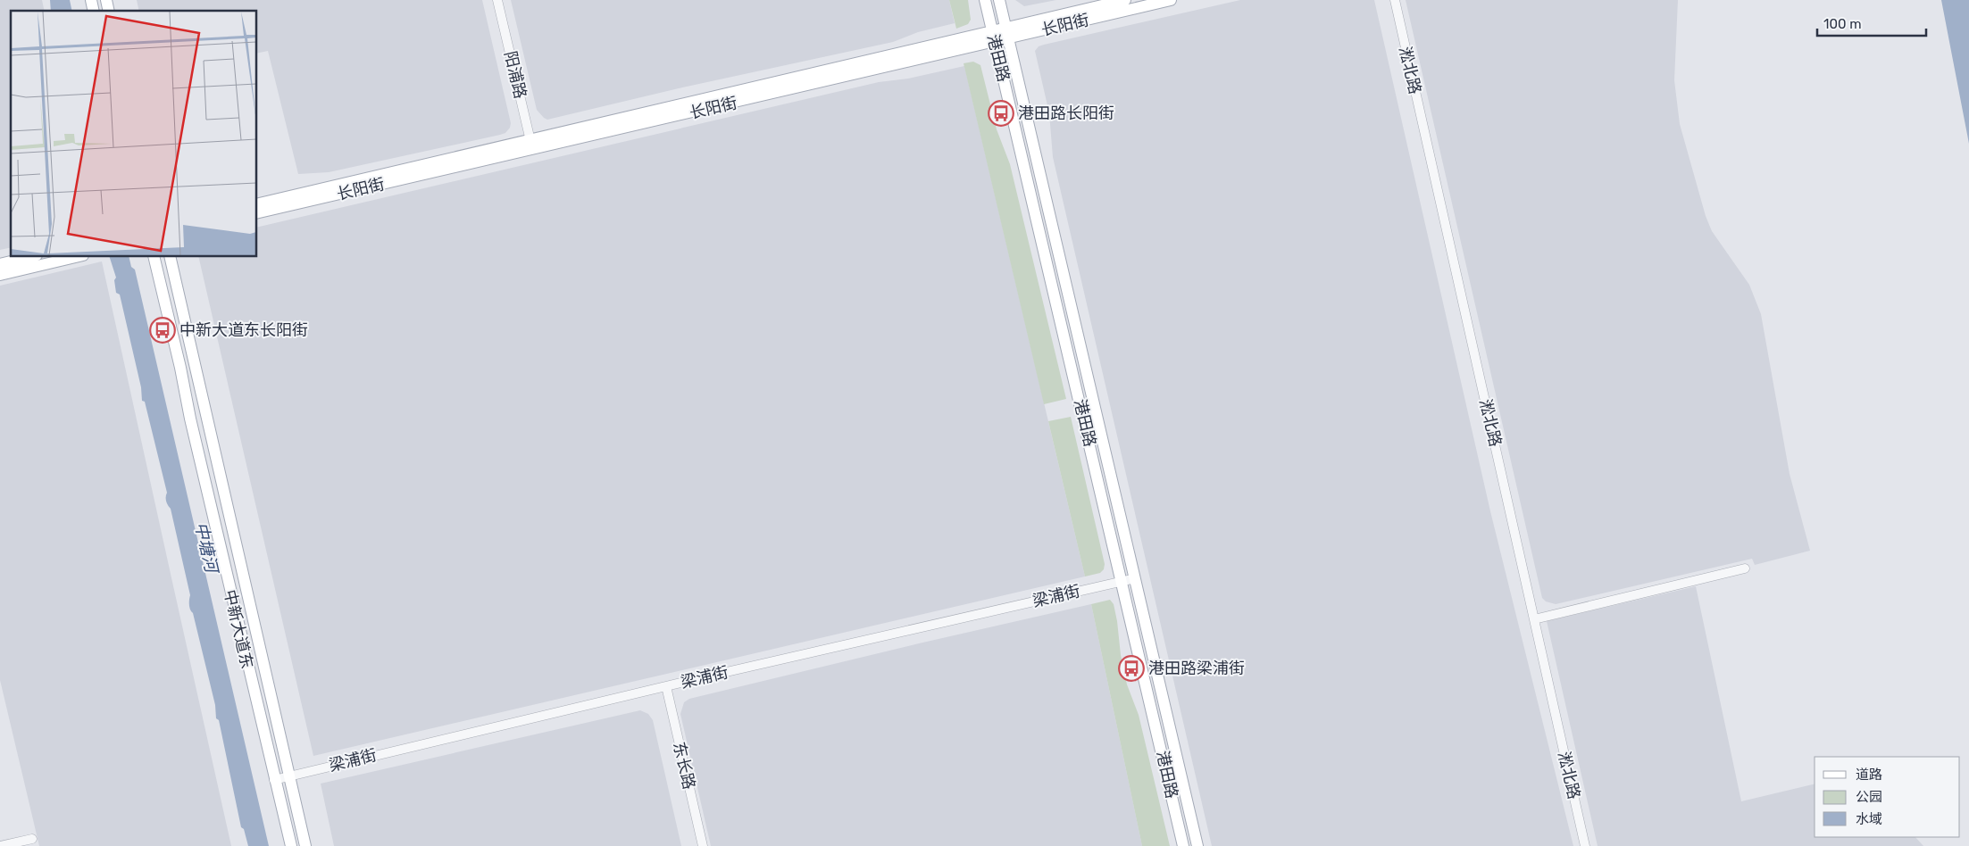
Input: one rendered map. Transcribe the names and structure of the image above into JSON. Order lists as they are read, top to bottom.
{
  "streets": {
    "main road": ["长阳街", "港田路", "中新大道东"],
    "street": [
      "淞北路",
      "阳浦路",
      "梁浦街",
      "东长路"
    ]
  },
  "crossings": [
    ["长阳街", "港田路"],
    ["长阳街", "阳浦路"],
    ["港田路", "梁浦街"],
    ["梁浦街", "中新大道东"],
    ["梁浦街", "东长路"]
  ],
  "water": ["中塘河"],
  "places": {
    "bus stop": ["港田路长阳街", "中新大道东长阳街", "港田路梁浦街"]
  },
  "legend": ["道路", "公园", "水域"],
  "scale_bar": "100 m"
}
